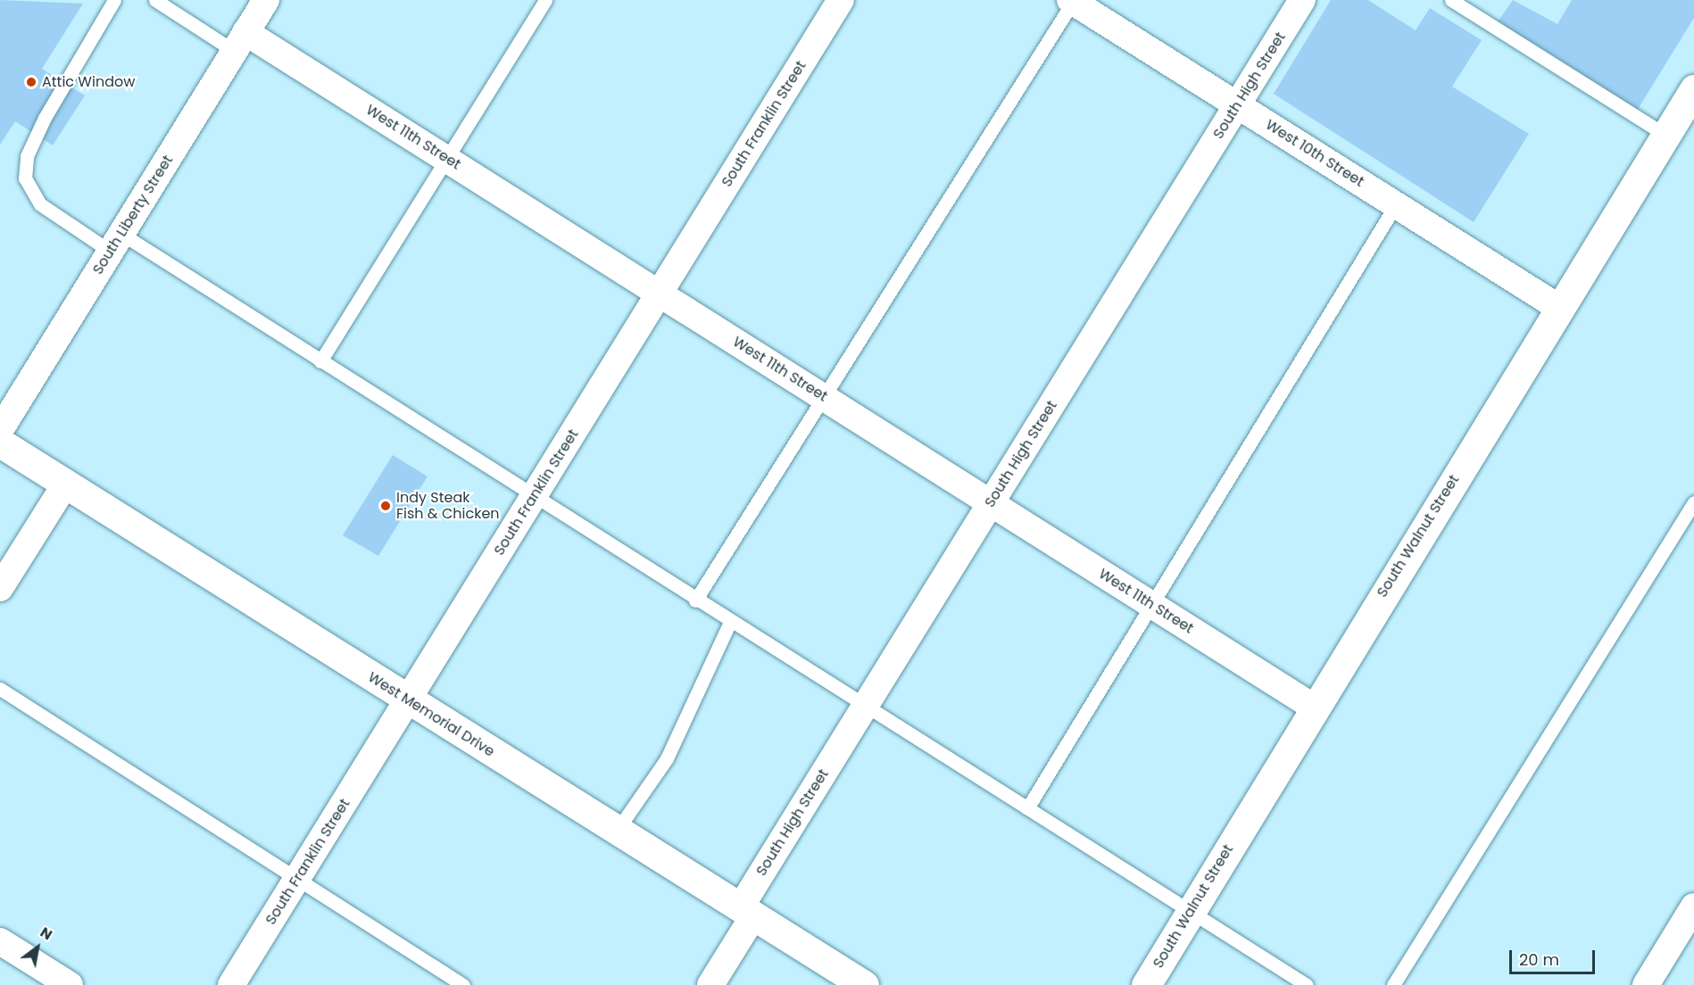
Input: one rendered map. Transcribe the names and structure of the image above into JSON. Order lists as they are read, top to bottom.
{
  "streets": {
    "main road": ["South Walnut Street", "West Memorial Drive"],
    "street": [
      "South High Street",
      "South Franklin Street",
      "West 11th Street",
      "West 10th Street",
      "South Liberty Street"
    ]
  },
  "crossings": [
    ["South High Street", "West 11th Street"],
    ["South High Street", "West 10th Street"],
    ["South High Street", "West Memorial Drive"],
    ["South Franklin Street", "West 11th Street"],
    ["South Franklin Street", "West Memorial Drive"],
    ["West 11th Street", "South Liberty Street"],
    ["West 11th Street", "South Walnut Street"],
    ["West 10th Street", "South Walnut Street"]
  ],
  "places": ["Attic Window", "Indy Steak Fish & Chicken"],
  "scale_bar": "20 m",
  "north": "top right"
}
